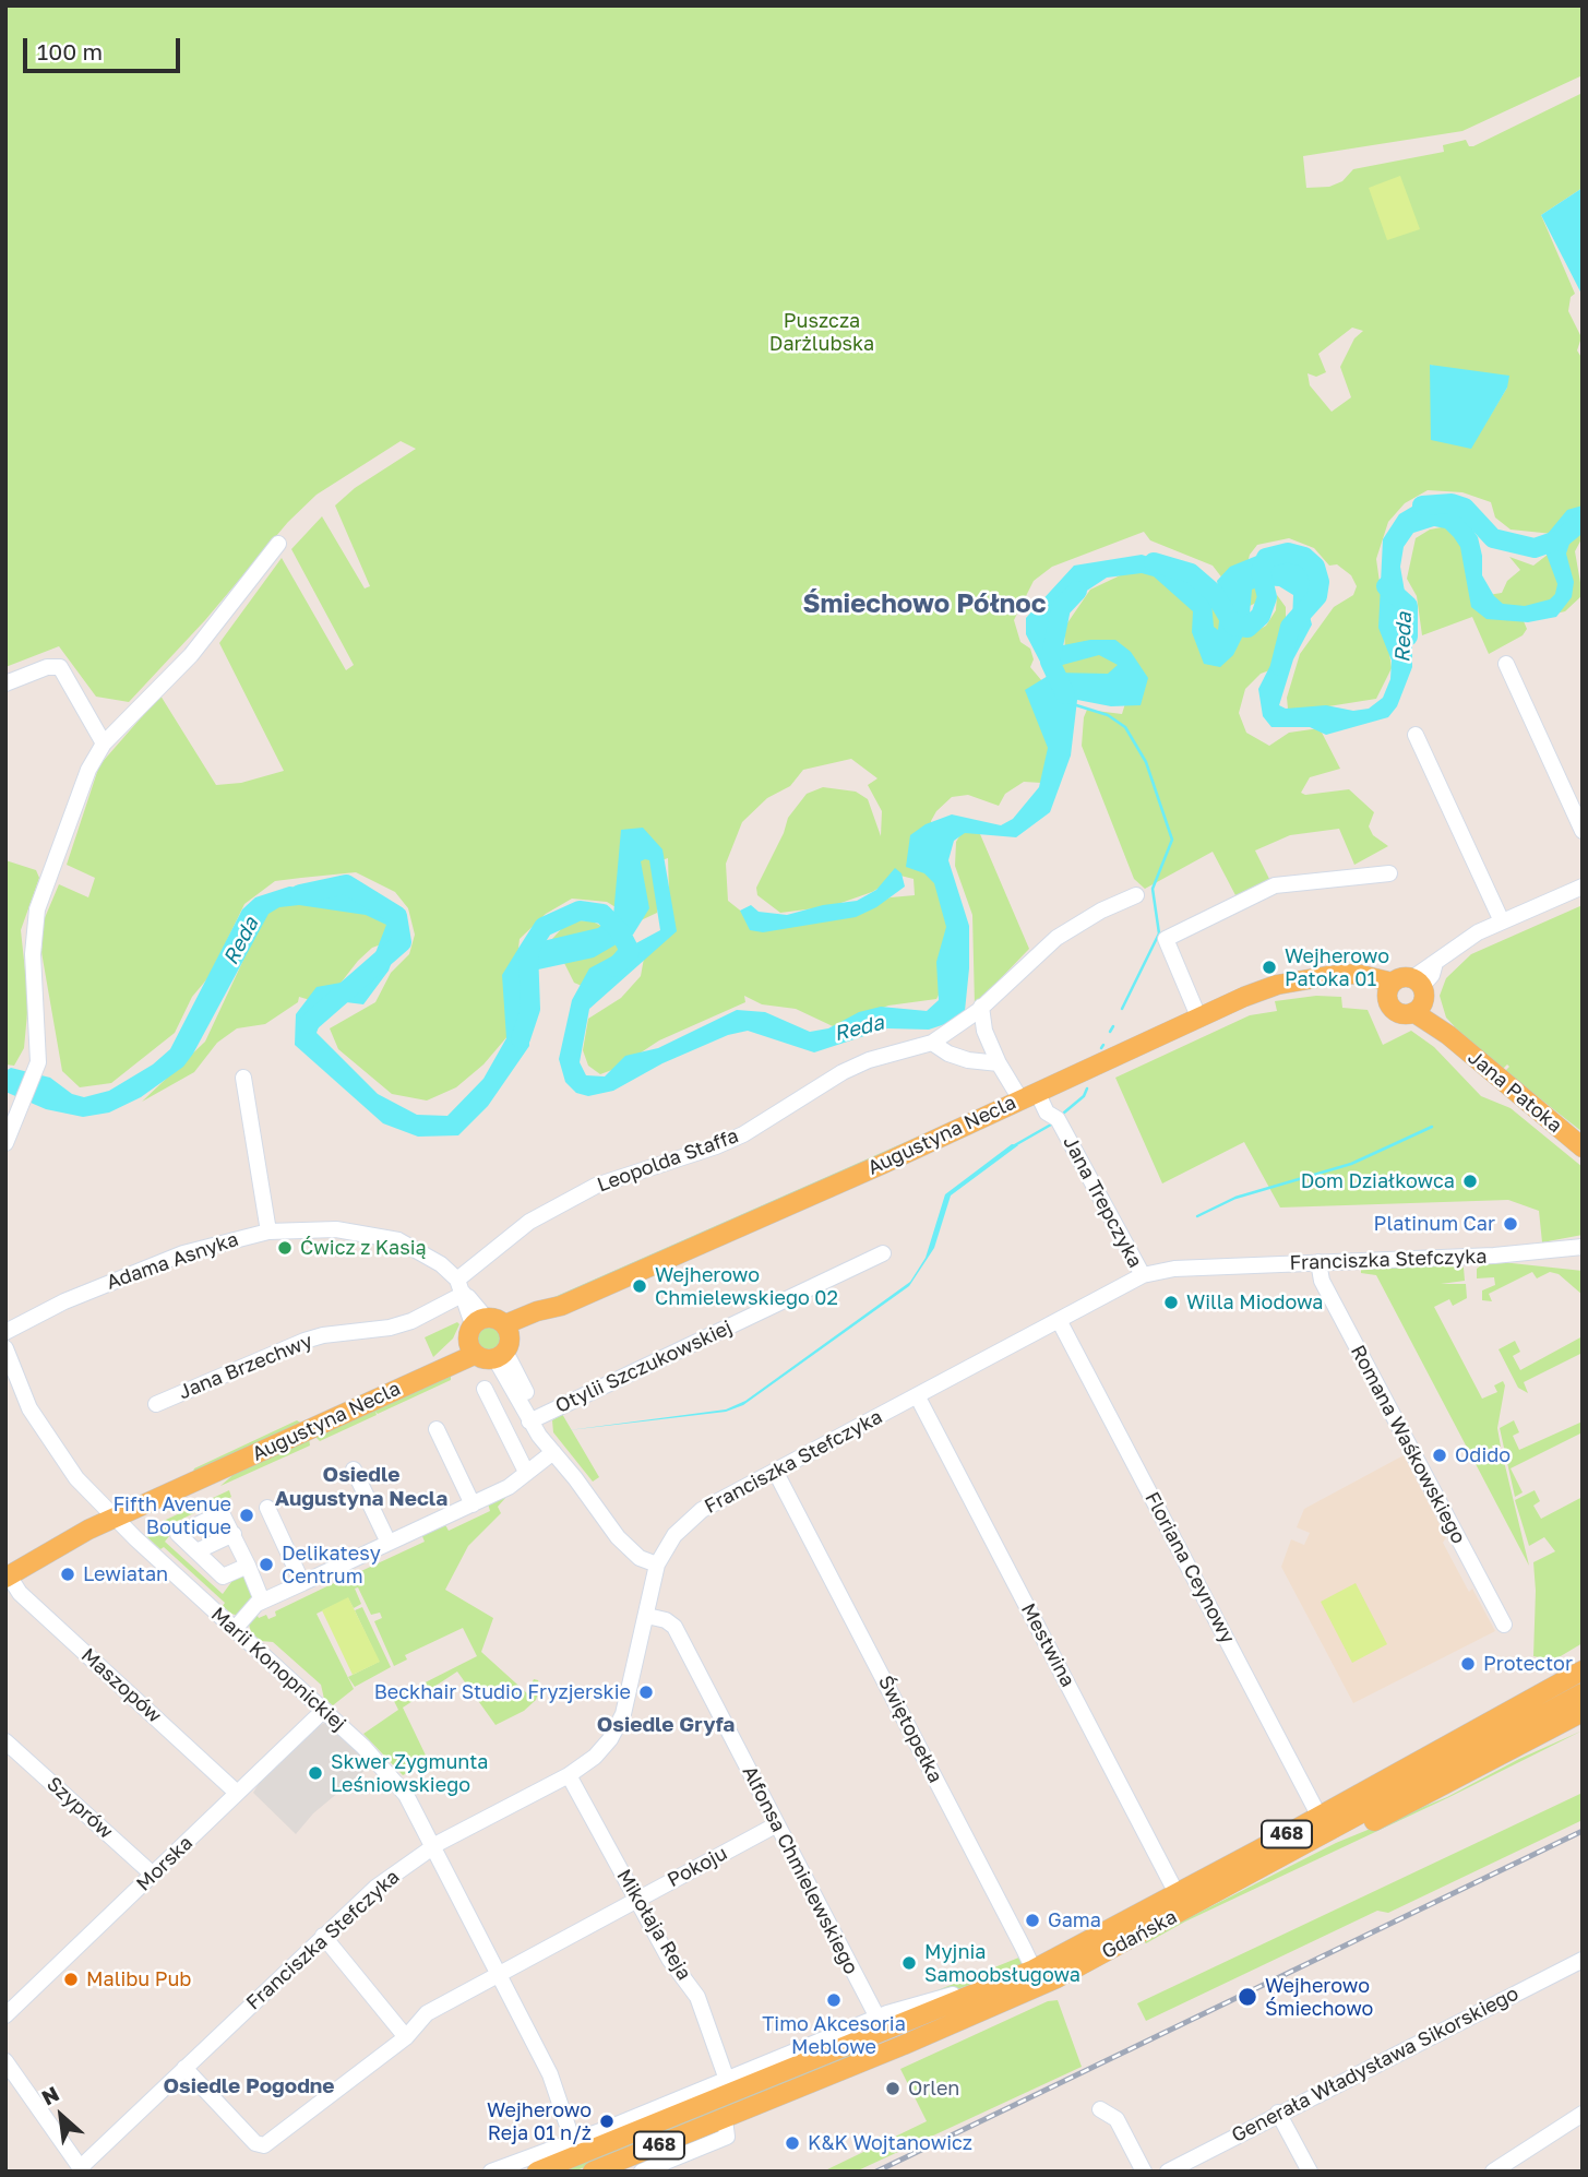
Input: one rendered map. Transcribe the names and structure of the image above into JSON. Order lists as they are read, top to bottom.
{
  "streets": {
    "main road": [
      "Jana Patoka",
      "Augustyna Necla",
      "468",
      "Gdańska"
    ],
    "street": [
      "Leopolda Staffa",
      "Jana Trepczyka",
      "Franciszka Stefczyka",
      "Adama Asnyka",
      "Jana Brzechwy",
      "Otylii Szczukowskiej",
      "Romana Waśkowskiego",
      "Floriana Ceynowy",
      "Mestwina",
      "Marii Konopnickiej",
      "Maszopów",
      "Świętopełka",
      "Szyprów",
      "Morska",
      "Pokoju",
      "Alfonsa Chmielewskiego",
      "Mikołaja Reja",
      "Generała Władysława Sikorskiego"
    ]
  },
  "crossings": [
    ["Jana Patoka", "Augustyna Necla"],
    ["Augustyna Necla", "Jana Trepczyka"],
    ["Augustyna Necla", "Marii Konopnickiej"],
    ["Augustyna Necla", "Maszopów"],
    ["Leopolda Staffa", "Adama Asnyka"],
    ["Leopolda Staffa", "Jana Brzechwy"],
    ["Jana Trepczyka", "Franciszka Stefczyka"],
    ["Franciszka Stefczyka", "Romana Waśkowskiego"],
    ["Franciszka Stefczyka", "Floriana Ceynowy"],
    ["Franciszka Stefczyka", "Mestwina"],
    ["Franciszka Stefczyka", "Marii Konopnickiej"],
    ["Franciszka Stefczyka", "Świętopełka"],
    ["Franciszka Stefczyka", "Pokoju"],
    ["Franciszka Stefczyka", "Alfonsa Chmielewskiego"],
    ["Franciszka Stefczyka", "Mikołaja Reja"],
    ["Adama Asnyka", "Jana Brzechwy"],
    ["Floriana Ceynowy", "Gdańska"],
    ["Mestwina", "Gdańska"],
    ["Marii Konopnickiej", "Morska"],
    ["Marii Konopnickiej", "Pokoju"],
    ["Marii Konopnickiej", "Gdańska"],
    ["Maszopów", "Morska"],
    ["Świętopełka", "Gdańska"],
    ["Szyprów", "Morska"],
    ["Pokoju", "Alfonsa Chmielewskiego"],
    ["Pokoju", "Mikołaja Reja"],
    ["Alfonsa Chmielewskiego", "Gdańska"],
    ["Mikołaja Reja", "Gdańska"]
  ],
  "districts": [
    "Śmiechowo Północ",
    "Osiedle Augustyna Necla",
    "Osiedle Gryfa",
    "Osiedle Pogodne"
  ],
  "water": ["Reda"],
  "parks": ["Puszcza Darżlubska"],
  "places": [
    "Wejherowo Patoka 01",
    "Dom Działkowca",
    "Platinum Car",
    "Ćwicz z Kasią",
    "Wejherowo Chmielewskiego 02",
    "Willa Miodowa",
    "Odido",
    "Fifth Avenue Boutique",
    "Delikatesy Centrum",
    "Lewiatan",
    "Protector",
    "Beckhair Studio Fryzjerskie",
    "Skwer Zygmunta Leśniowskiego",
    "Gama",
    "Myjnia Samoobsługowa",
    "Malibu Pub",
    "Wejherowo Śmiechowo",
    "Timo Akcesoria Meblowe",
    "Orlen",
    "Wejherowo Reja 01 n/ż",
    "K&K Wojtanowicz"
  ],
  "scale_bar": "100 m",
  "north": "top left"
}
